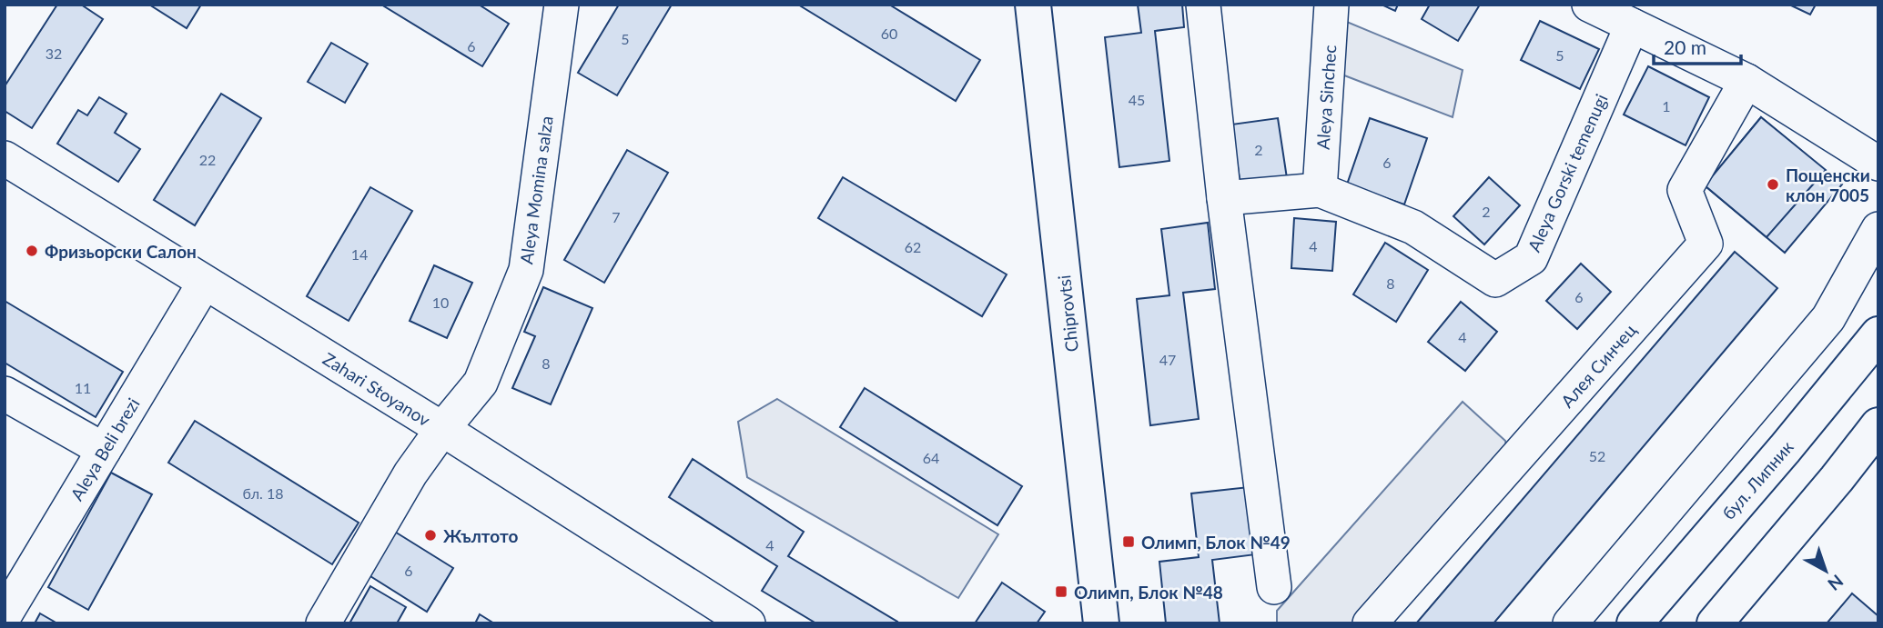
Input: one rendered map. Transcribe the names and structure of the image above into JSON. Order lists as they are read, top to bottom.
{
  "streets": {
    "main road": ["Chiprovtsi", "бул. Липник"],
    "street": [
      "Aleya Sinchec",
      "Aleya Gorski temenugi",
      "Aleya Momina salza",
      "Алея Синчец",
      "Zahari Stoyanov",
      "Aleya Beli brezi"
    ]
  },
  "crossings": [
    ["Aleya Sinchec", "Aleya Gorski temenugi"],
    ["Aleya Momina salza", "Zahari Stoyanov"],
    ["Zahari Stoyanov", "Aleya Beli brezi"]
  ],
  "places": {
    "other": ["Пощенски клон 7005", "Фризьорски Салон", "Жълтото"],
    "transit": ["Олимп, Блок №49", "Олимп, Блок №48"]
  },
  "house_numbers": [
    "60",
    "5",
    "6",
    "32",
    "5",
    "45",
    "1",
    "2",
    "22",
    "6",
    "2",
    "7",
    "4",
    "62",
    "14",
    "8",
    "6",
    "10",
    "4",
    "47",
    "8",
    "11",
    "52",
    "64",
    "бл. 18",
    "4",
    "6"
  ],
  "scale_bar": "20 m",
  "north": "bottom right"
}
